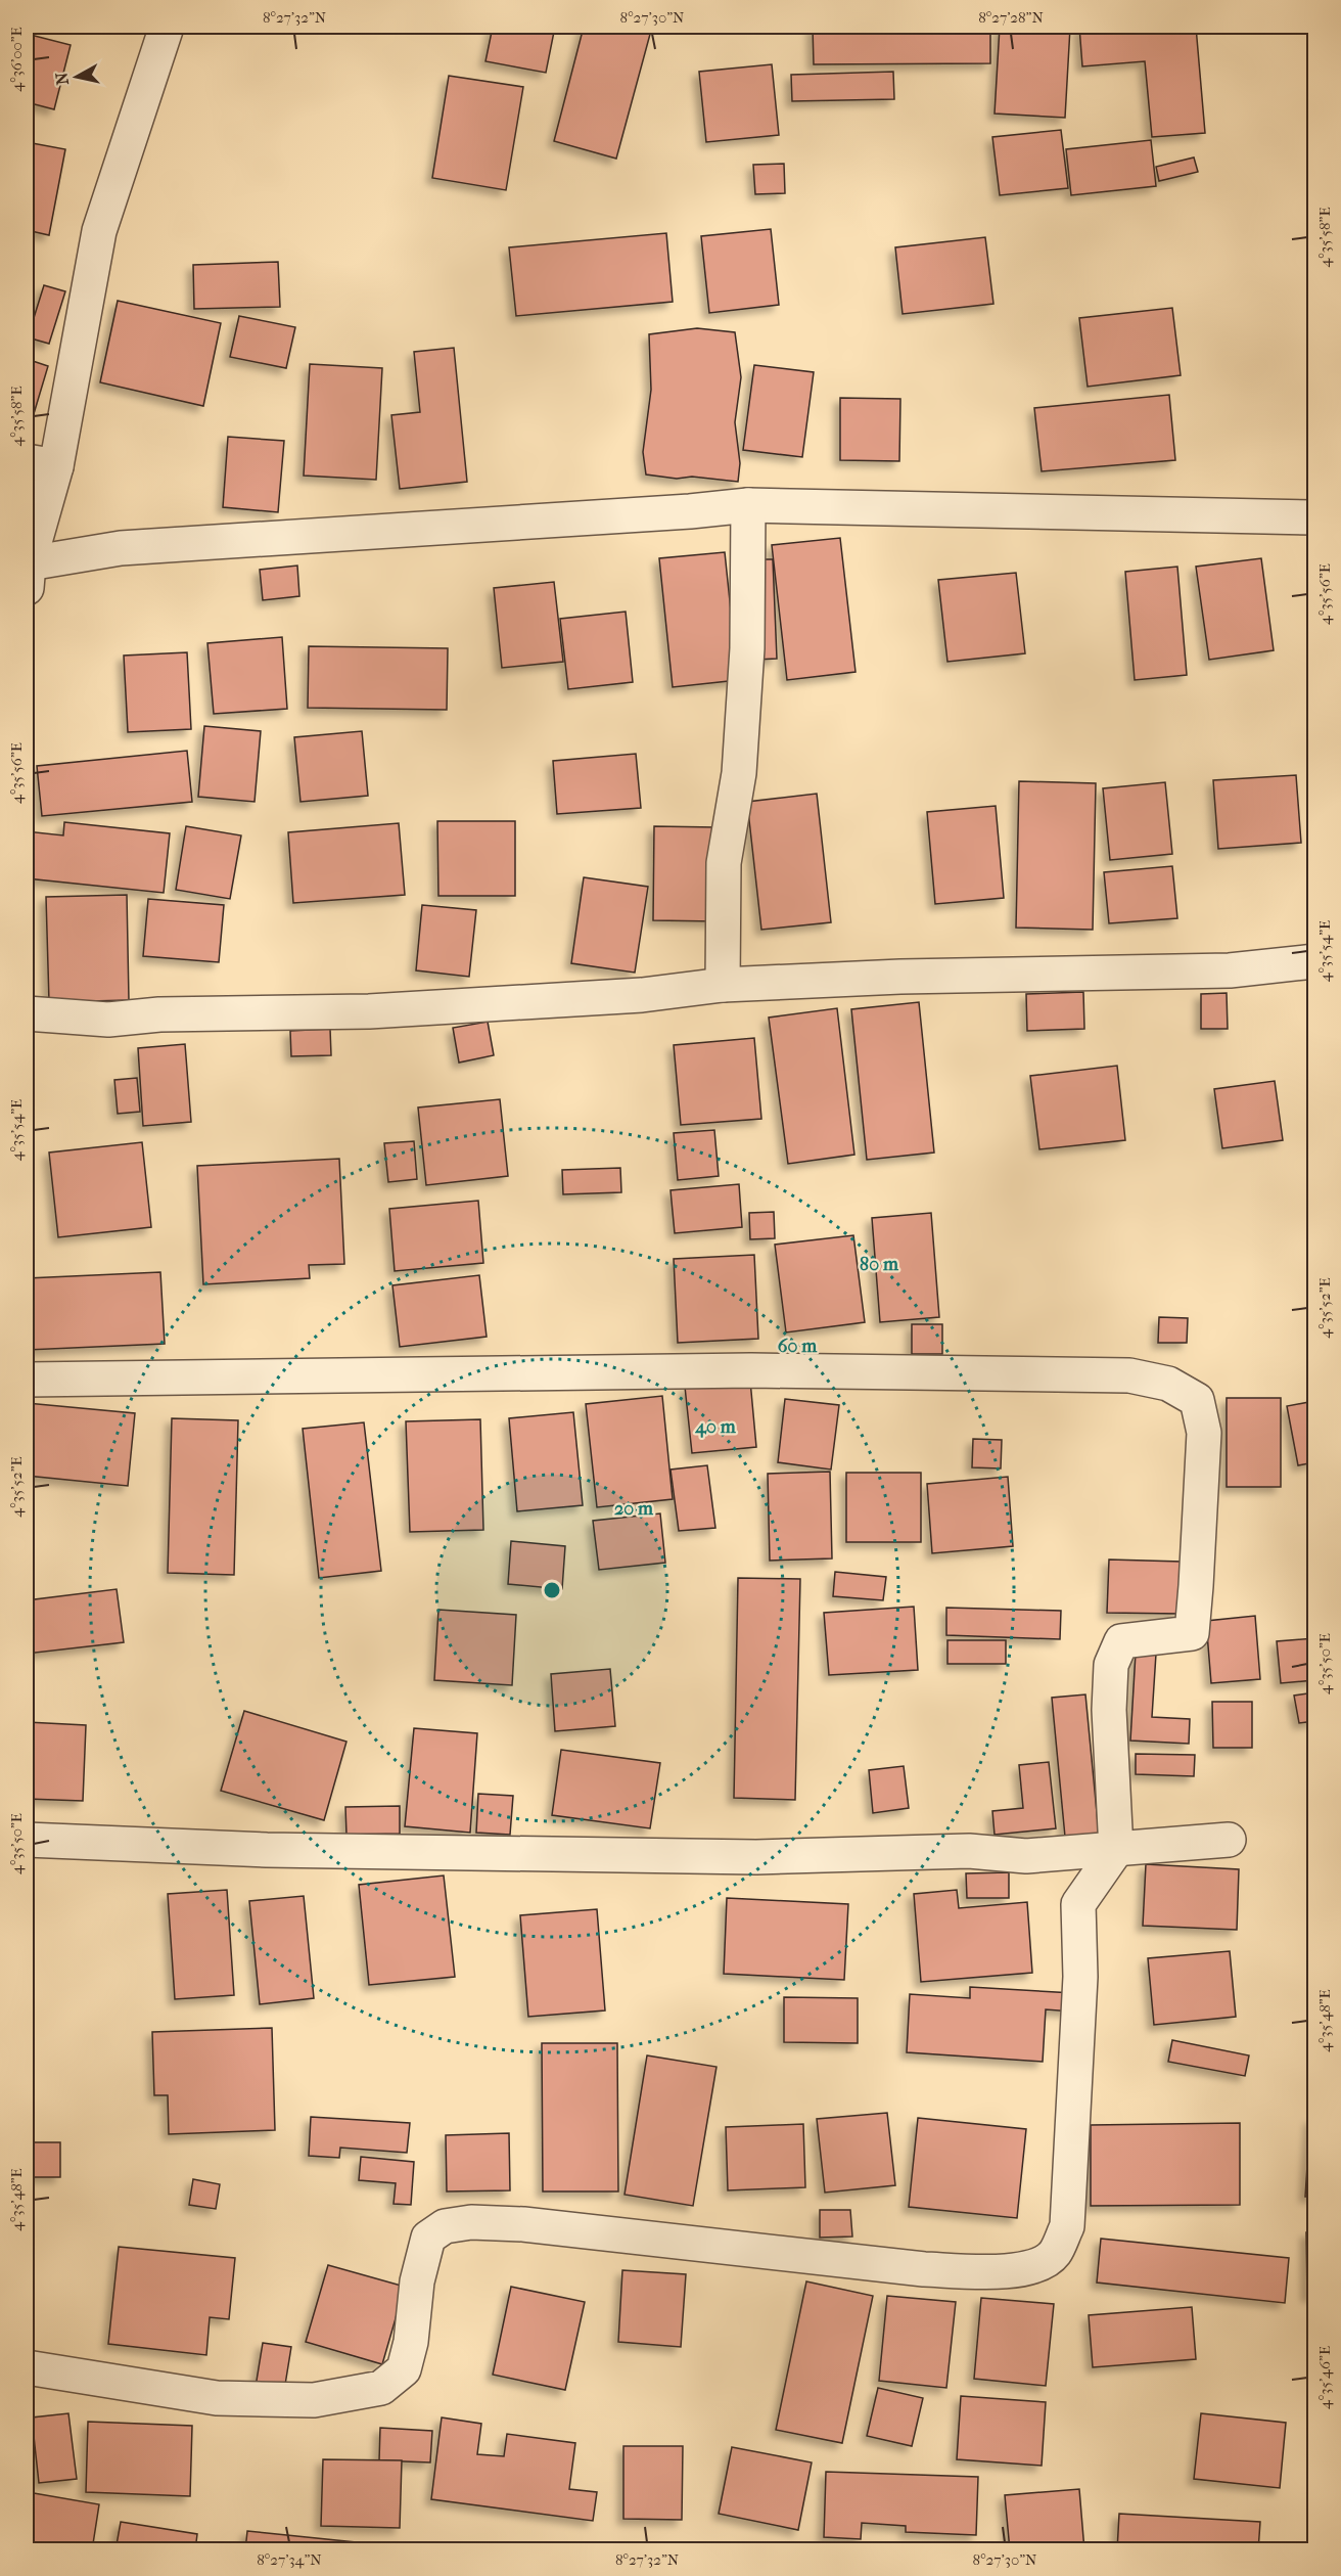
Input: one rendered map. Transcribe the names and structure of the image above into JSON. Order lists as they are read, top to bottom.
{
  "north": "left",
  "coordinates": [
    "8°27'32\"N",
    "8°27'30\"N",
    "8°27'28\"N",
    "4°36'00\"E",
    "4°35'58\"E",
    "4°35'56\"E",
    "4°35'54\"E",
    "4°35'52\"E",
    "4°35'50\"E",
    "4°35'48\"E",
    "4°35'46\"E",
    "8°27'34\"N"
  ],
  "rings": [
    "80 m",
    "60 m",
    "40 m",
    "20 m"
  ]
}
